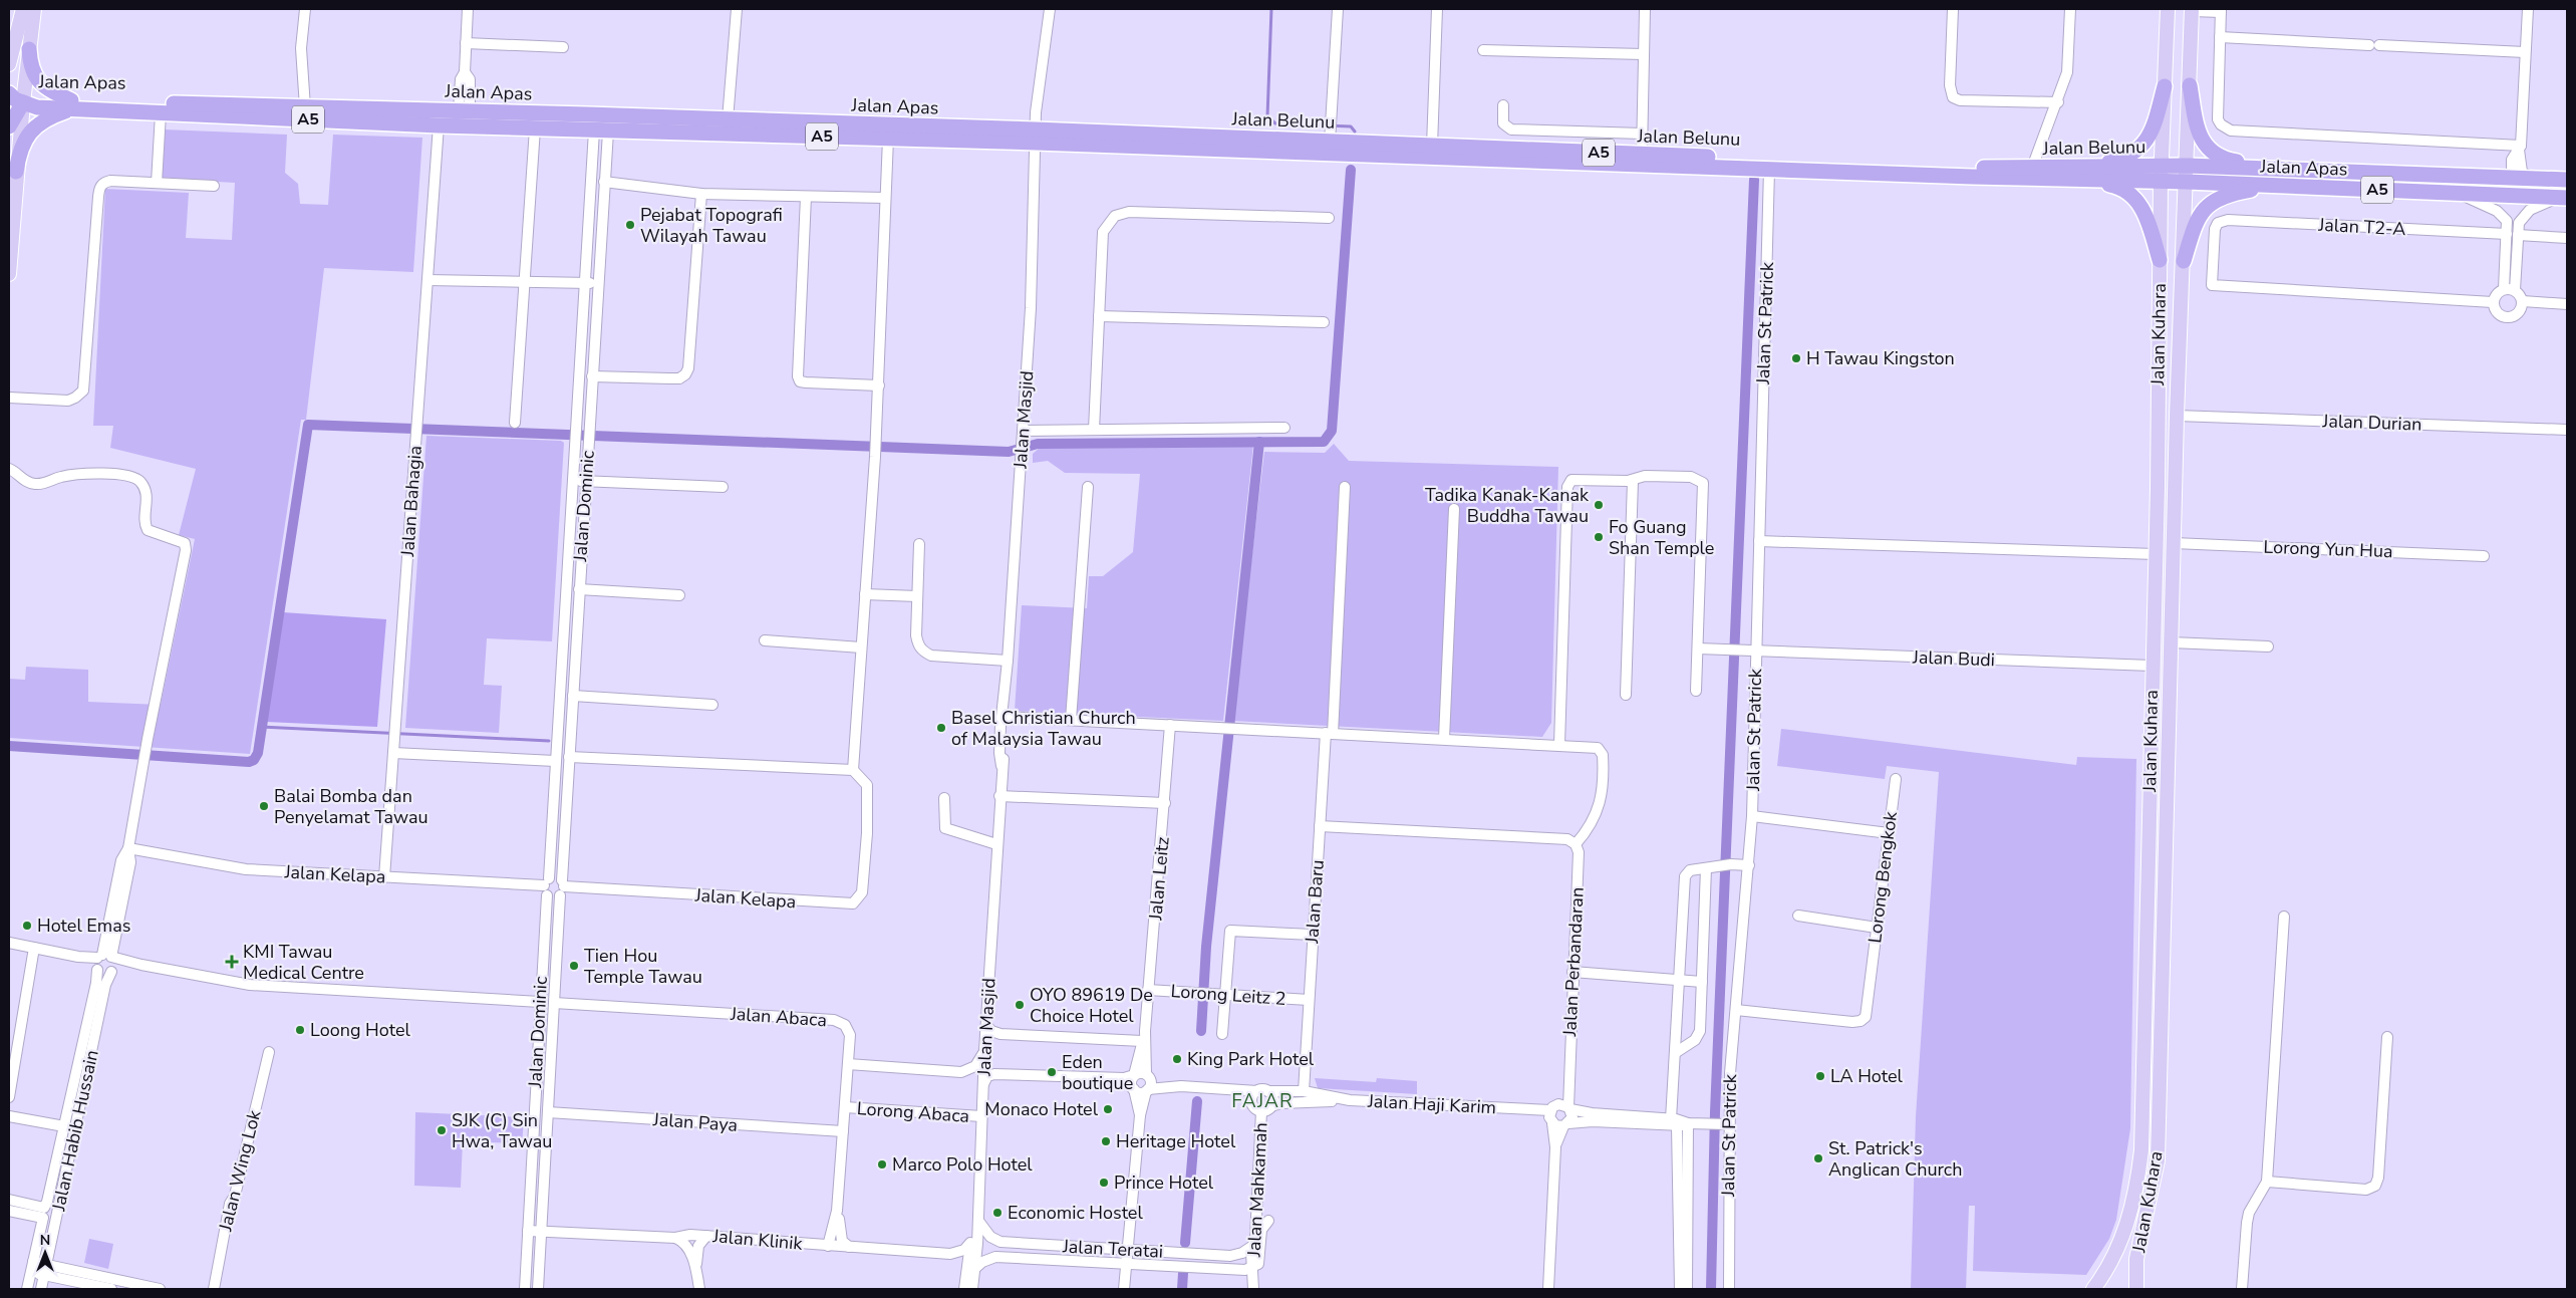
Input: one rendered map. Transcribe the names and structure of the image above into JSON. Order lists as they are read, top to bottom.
{
  "streets": {
    "highway": ["Jalan Apas", "A5", "Jalan Belunu"],
    "main road": ["Jalan Kuhara"],
    "street": [
      "Jalan T2-A",
      "Jalan St Patrick",
      "Jalan Masjid",
      "Jalan Durian",
      "Jalan Bahagia",
      "Jalan Dominic",
      "Lorong Yun Hua",
      "Jalan Budi",
      "Jalan Kelapa",
      "Lorong Bengkok",
      "Jalan Leitz",
      "Jalan Baru",
      "Jalan Perbandaran",
      "Lorong Leitz 2",
      "Jalan Abaca",
      "Jalan Haji Karim",
      "Lorong Abaca",
      "Jalan Paya",
      "Jalan Habib Hussain",
      "Jalan Wing Lok",
      "Jalan Mahkamah",
      "Jalan Klinik",
      "Jalan Teratai"
    ]
  },
  "crossings": [
    ["Jalan Apas", "Jalan Belunu"],
    ["Jalan Apas", "Jalan Kuhara"],
    ["Jalan Apas", "Jalan Masjid"],
    ["Jalan Apas", "Jalan Bahagia"],
    ["Jalan Apas", "Jalan Dominic"],
    ["Jalan Belunu", "Jalan St Patrick"],
    ["Jalan Belunu", "Jalan Kuhara"],
    ["Jalan Belunu", "Jalan Masjid"],
    ["Jalan St Patrick", "Jalan Budi"],
    ["Jalan St Patrick", "Lorong Bengkok"],
    ["Jalan Kuhara", "Jalan Durian"],
    ["Jalan Kuhara", "Lorong Yun Hua"],
    ["Jalan Kuhara", "Jalan Budi"],
    ["Jalan Masjid", "Lorong Abaca"],
    ["Jalan Masjid", "Jalan Teratai"],
    ["Jalan Bahagia", "Jalan Kelapa"],
    ["Jalan Dominic", "Jalan Kelapa"],
    ["Jalan Dominic", "Jalan Abaca"],
    ["Jalan Dominic", "Jalan Paya"],
    ["Jalan Dominic", "Jalan Klinik"],
    ["Jalan Kelapa", "Jalan Habib Hussain"],
    ["Jalan Leitz", "Lorong Leitz 2"],
    ["Jalan Baru", "Lorong Leitz 2"],
    ["Jalan Perbandaran", "Jalan Haji Karim"],
    ["Jalan Abaca", "Lorong Abaca"],
    ["Jalan Abaca", "Jalan Paya"],
    ["Jalan Mahkamah", "Jalan Teratai"]
  ],
  "districts": ["FAJAR"],
  "places": {
    "other": [
      "Pejabat Topografi Wilayah Tawau",
      "H Tawau Kingston",
      "Tadika Kanak-Kanak Buddha Tawau",
      "Fo Guang Shan Temple",
      "Basel Christian Church of Malaysia Tawau",
      "Balai Bomba dan Penyelamat Tawau",
      "Hotel Emas",
      "Tien Hou Temple Tawau",
      "OYO 89619 De Choice Hotel",
      "Loong Hotel",
      "King Park Hotel",
      "Eden boutique",
      "LA Hotel",
      "Monaco Hotel",
      "SJK (C) Sin Hwa, Tawau",
      "Heritage Hotel",
      "St. Patrick's Anglican Church",
      "Marco Polo Hotel",
      "Prince Hotel",
      "Economic Hostel"
    ],
    "health": ["KMI Tawau Medical Centre"]
  },
  "north": "top"
}
